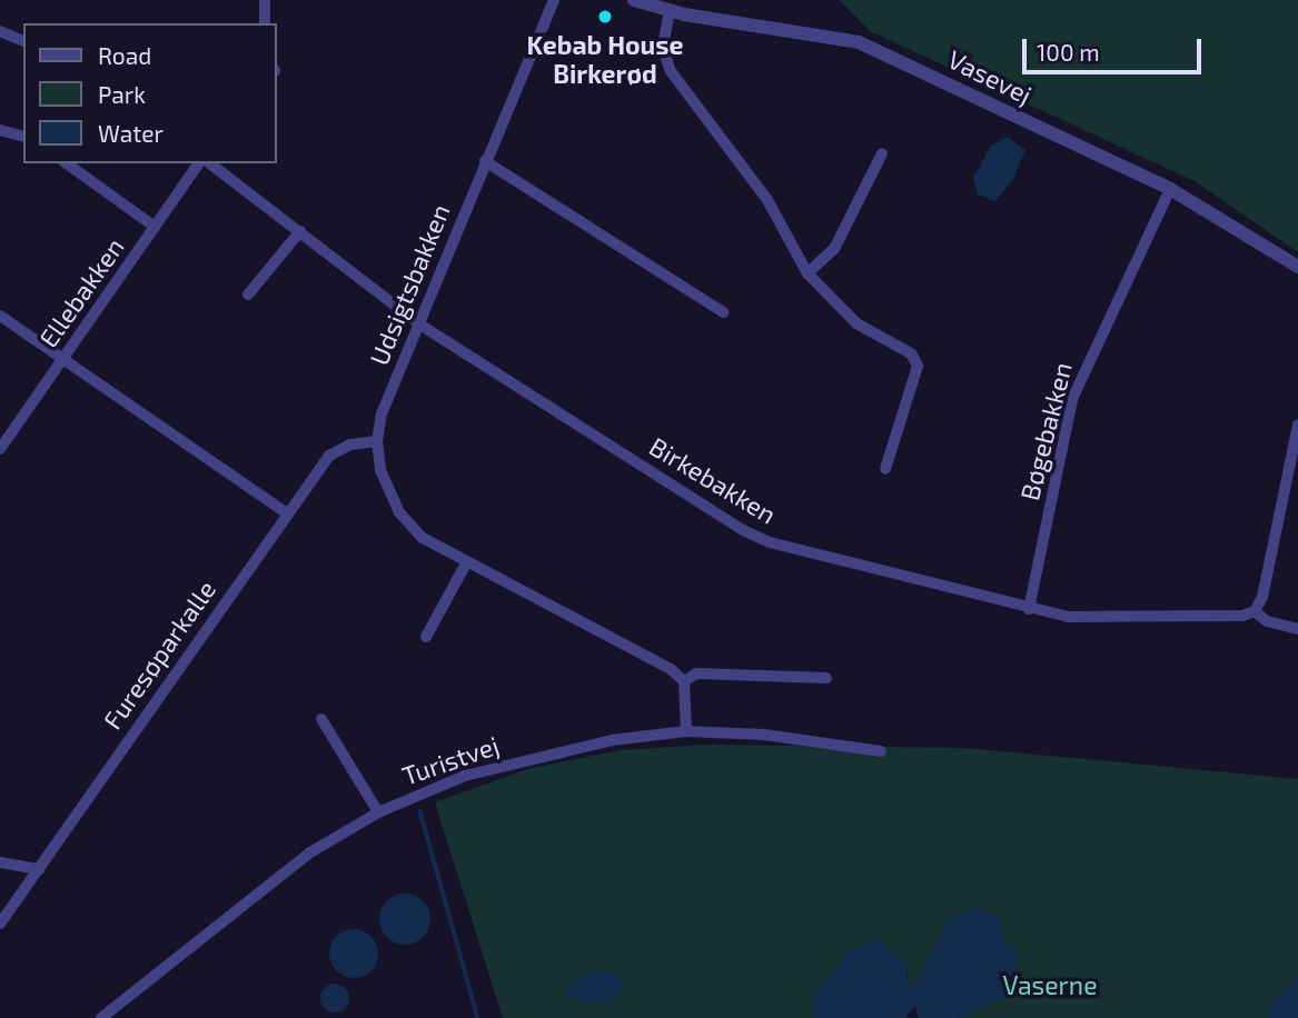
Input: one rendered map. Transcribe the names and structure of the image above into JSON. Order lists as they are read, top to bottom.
{
  "streets": {
    "street": [
      "Vasevej",
      "Udsigtsbakken",
      "Ellebakken",
      "Bøgebakken",
      "Birkebakken",
      "Furesøparkalle",
      "Turistvej"
    ]
  },
  "crossings": [
    ["Vasevej", "Bøgebakken"],
    ["Udsigtsbakken", "Birkebakken"],
    ["Udsigtsbakken", "Furesøparkalle"],
    ["Bøgebakken", "Birkebakken"]
  ],
  "parks": ["Vaserne"],
  "places": ["Kebab House Birkerød"],
  "legend": ["Road", "Park", "Water"],
  "scale_bar": "100 m"
}
